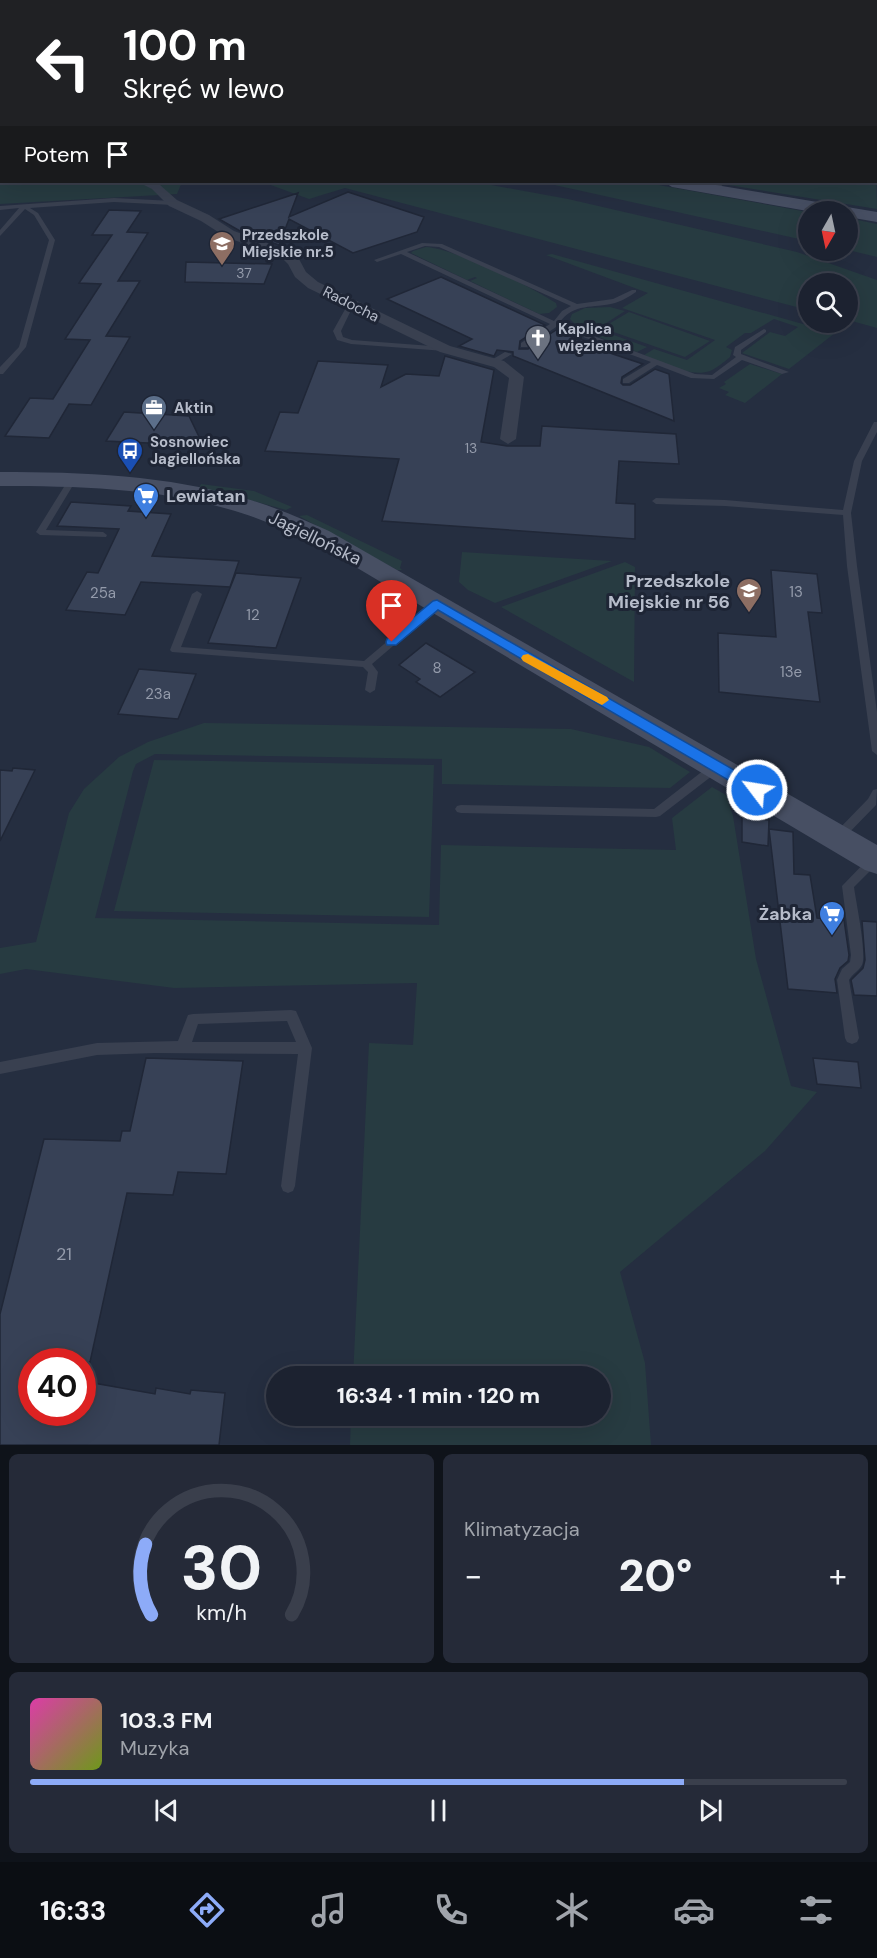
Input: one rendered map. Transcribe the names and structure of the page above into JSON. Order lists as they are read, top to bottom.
{
  "streets": {
    "street": ["Radocha", "Jagiellońska"]
  },
  "places": {
    "school or university": ["Przedszkole Miejskie nr.5", "Przedszkole Miejskie nr 56"],
    "church": ["Kaplica więzienna"],
    "office": ["Aktin"],
    "bus stop": ["Sosnowiec Jagiellońska"],
    "supermarket": ["Lewiatan", "Żabka"]
  },
  "house_numbers": [
    "37",
    "13",
    "13",
    "25a",
    "12",
    "8",
    "13e",
    "23a",
    "21"
  ],
  "north": "bottom",
  "page": {
    "turn": ["100 m", "Skręć w lewo"],
    "then": "Potem",
    "limit": "40",
    "trip": "16:34 · 1 min · 120 m",
    "tile": "Klimatyzacja",
    "heat": ["−", "20°", "+"],
    "song": ["103.3 FM", "Muzyka"],
    "tabs": "16:33",
    "gauge": ["30", "km/h"]
  }
}
